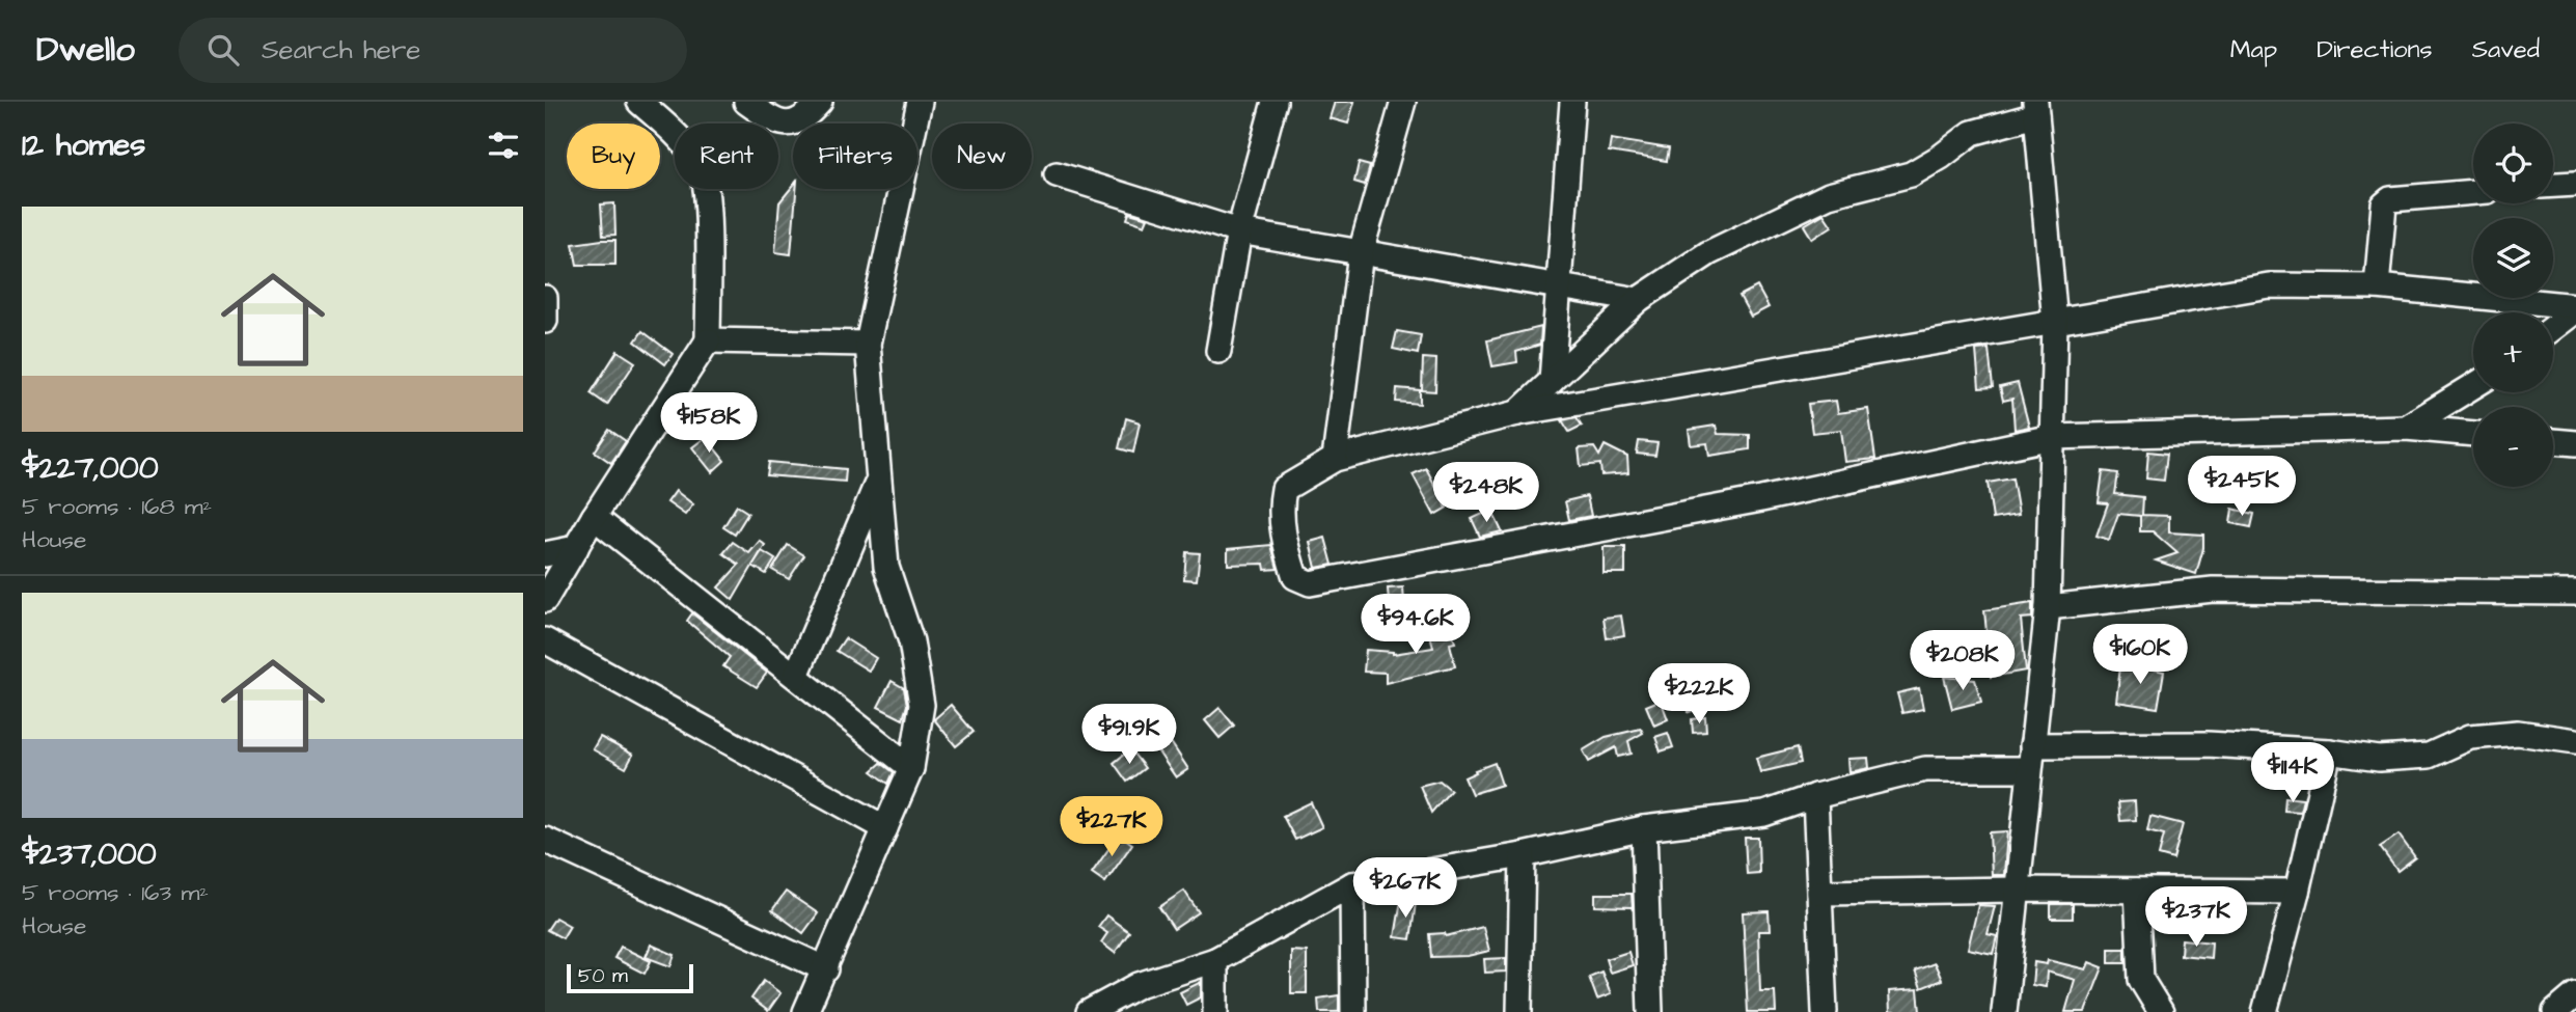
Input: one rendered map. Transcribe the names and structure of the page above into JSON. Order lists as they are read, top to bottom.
{
  "scale_bar": "50 m",
  "page": {
    "header": "Dwello",
    "search": "Search here",
    "nav": ["Map", "Directions", "Saved"],
    "heading": "12 homes",
    "map_buttons": ["+", "−"],
    "chip": [
      "Buy",
      "Rent",
      "Filters",
      "New"
    ],
    "list": [
      {
        "name": "$227,000",
        "note": "5 rooms · 168 m² · House"
      },
      {
        "name": "$237,000",
        "note": "5 rooms · 163 m² · House"
      }
    ],
    "price": [
      "$158K",
      "$245K",
      "$248K",
      "$94.6K",
      "$160K",
      "$208K",
      "$222K",
      "$91.9K",
      "$114K",
      "$227K",
      "$267K",
      "$237K"
    ],
    "scale": "50 m"
  }
}
